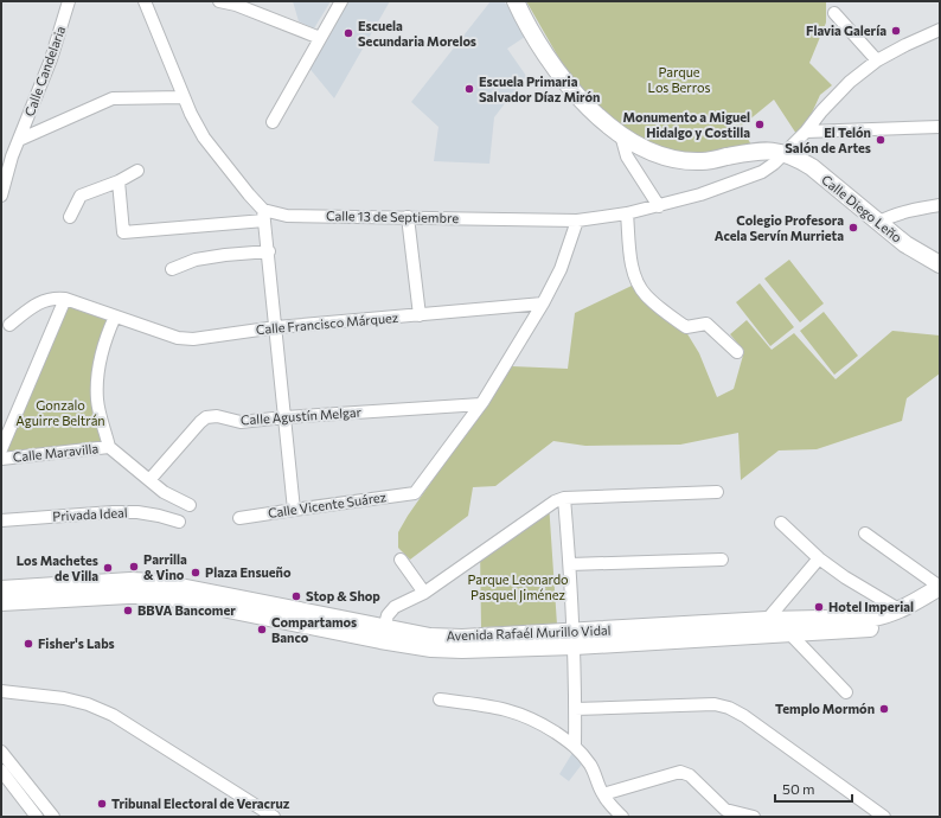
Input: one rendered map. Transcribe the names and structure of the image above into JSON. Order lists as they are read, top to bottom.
{
  "streets": {
    "main road": ["Calle Diego Leño", "Avenida Rafaél Murillo Vidal"],
    "street": [
      "Calle Candelaria",
      "Calle 13 de Septiembre",
      "Calle Francisco Márquez",
      "Calle Agustín Melgar",
      "Calle Maravilla",
      "Calle Vicente Suárez",
      "Privada Ideal"
    ]
  },
  "crossings": [
    ["Calle Diego Leño", "Calle 13 de Septiembre"],
    ["Calle Agustín Melgar", "Calle Vicente Suárez"]
  ],
  "parks": ["Parque Los Berros", "Gonzalo Aguirre Beltrán", "Parque Leonardo Pasquel Jiménez"],
  "places": [
    "Flavia Galería",
    "Escuela Secundaria Morelos",
    "Escuela Primaria Salvador Díaz Mirón",
    "Monumento a Miguel Hidalgo y Costilla",
    "El Telón Salón de Artes",
    "Colegio Profesora Acela Servín Murrieta",
    "Parrilla & Vino",
    "Los Machetes de Villa",
    "Plaza Ensueño",
    "Stop & Shop",
    "Hotel Imperial",
    "BBVA Bancomer",
    "Compartamos Banco",
    "Fisher's Labs",
    "Templo Mormón",
    "Tribunal Electoral de Veracruz"
  ],
  "scale_bar": "50 m"
}
